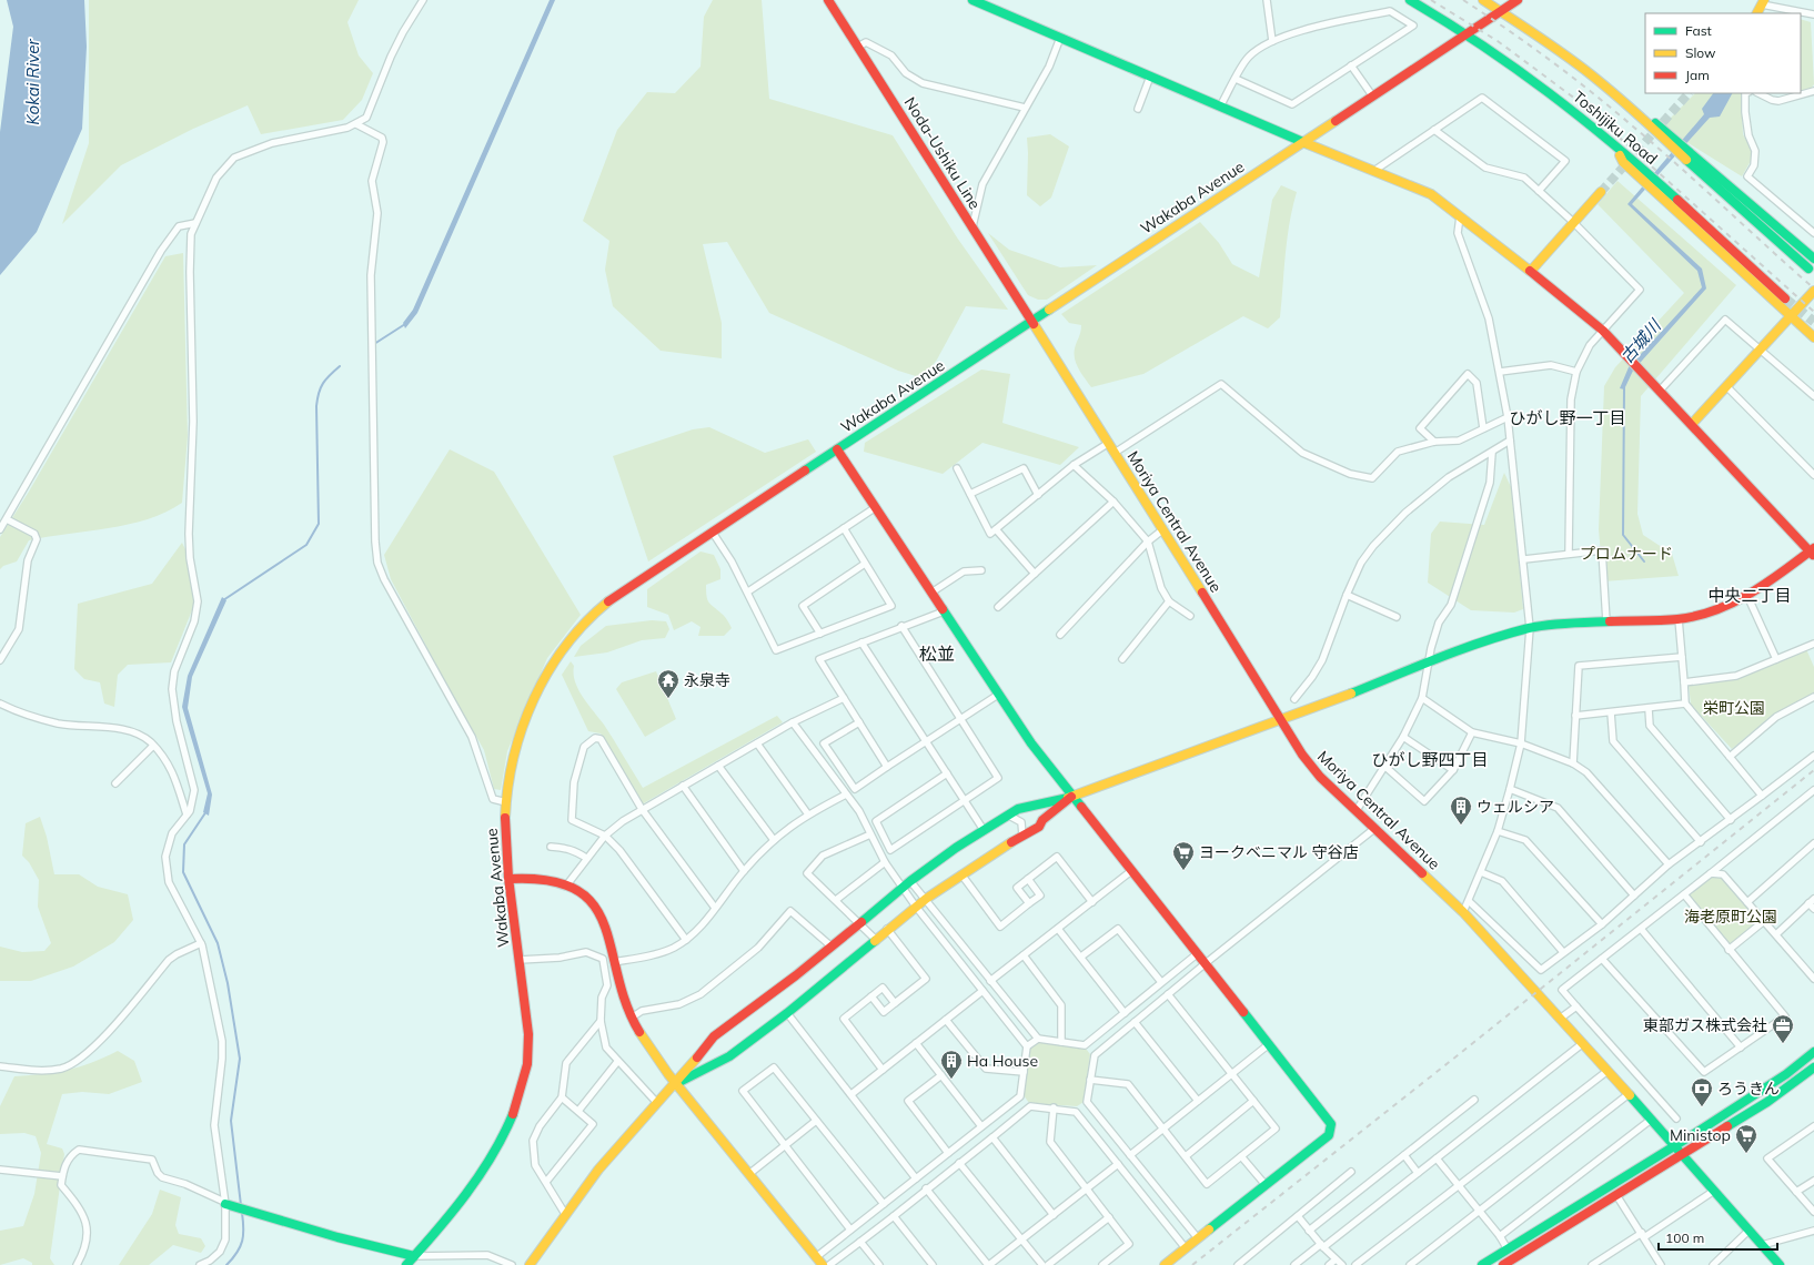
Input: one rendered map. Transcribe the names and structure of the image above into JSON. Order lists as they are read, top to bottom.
{
  "streets": {
    "main road": [
      "Toshijiku Road",
      "Noda-Ushiku Line",
      "Wakaba Avenue",
      "Moriya Central Avenue"
    ]
  },
  "crossings": [
    ["Toshijiku Road", "Wakaba Avenue"],
    ["Noda-Ushiku Line", "Wakaba Avenue"],
    ["Noda-Ushiku Line", "Moriya Central Avenue"],
    ["Wakaba Avenue", "Moriya Central Avenue"]
  ],
  "districts": [
    "ひがし野一丁目",
    "中央二丁目",
    "松並",
    "ひがし野四丁目"
  ],
  "water": ["Kokai River", "古城川"],
  "parks": ["プロムナード", "栄町公園", "海老原町公園"],
  "places": {
    "temple": ["永泉寺"],
    "building": ["ウェルシア", "Ha House"],
    "supermarket": ["ヨークベニマル 守谷店", "Ministop"],
    "office": ["東部ガス株式会社"],
    "bank": ["ろうきん"]
  },
  "legend": ["Fast", "Slow", "Jam"],
  "scale_bar": "100 m"
}
